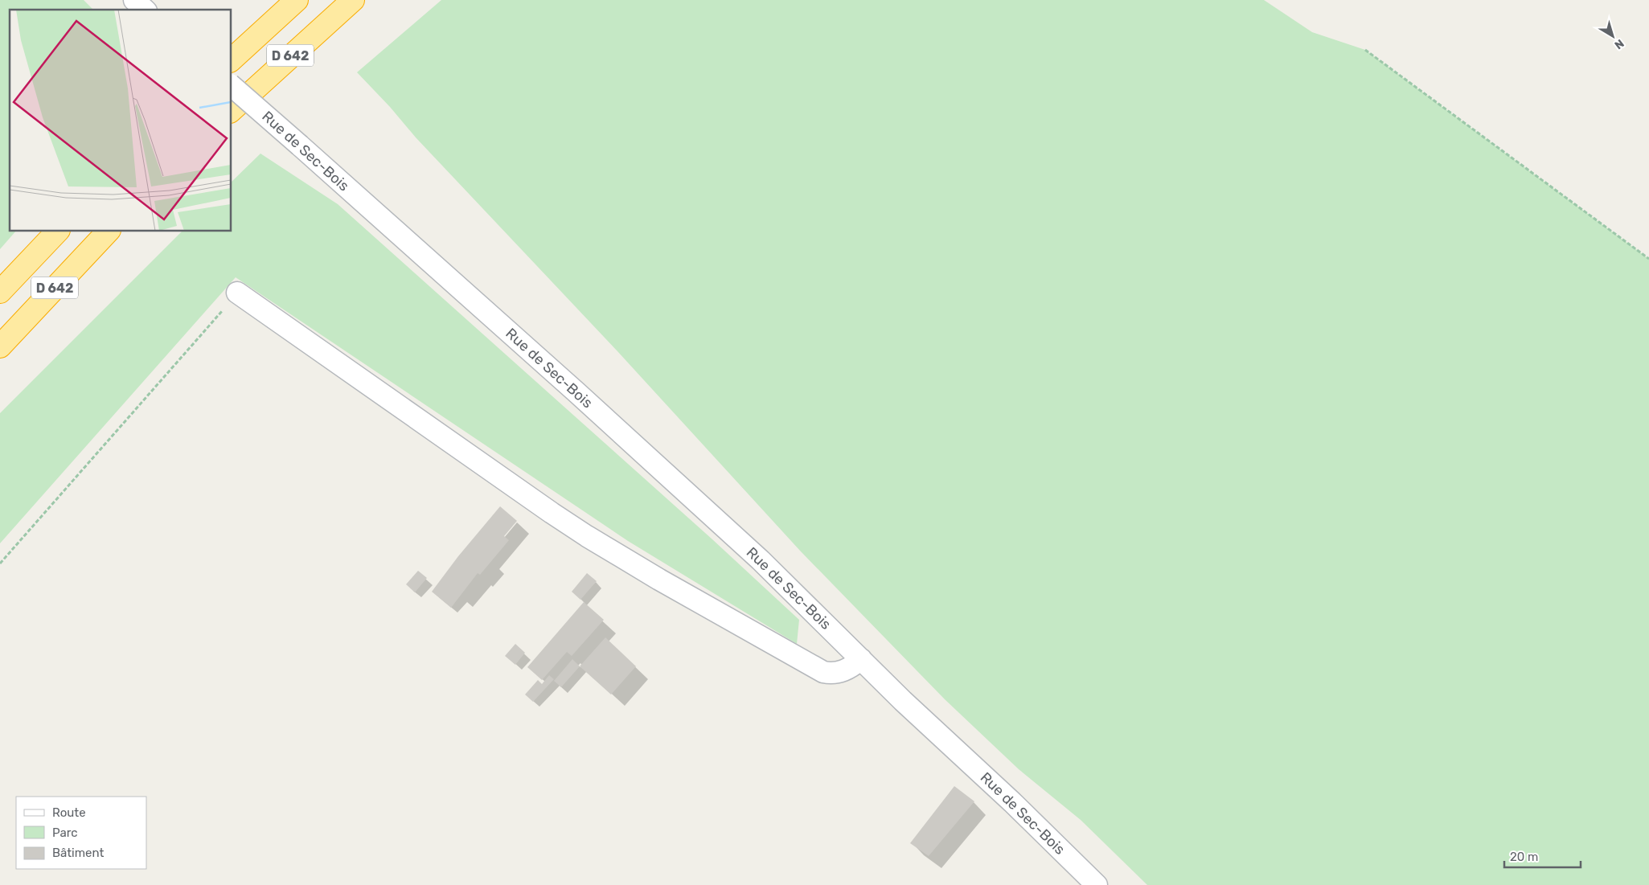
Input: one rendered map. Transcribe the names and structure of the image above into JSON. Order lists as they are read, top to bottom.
{
  "streets": {
    "highway": ["D 642"],
    "street": ["Rue de Sec-Bois"]
  },
  "legend": ["Route", "Parc", "Bâtiment"],
  "scale_bar": "20 m",
  "north": "bottom right"
}
